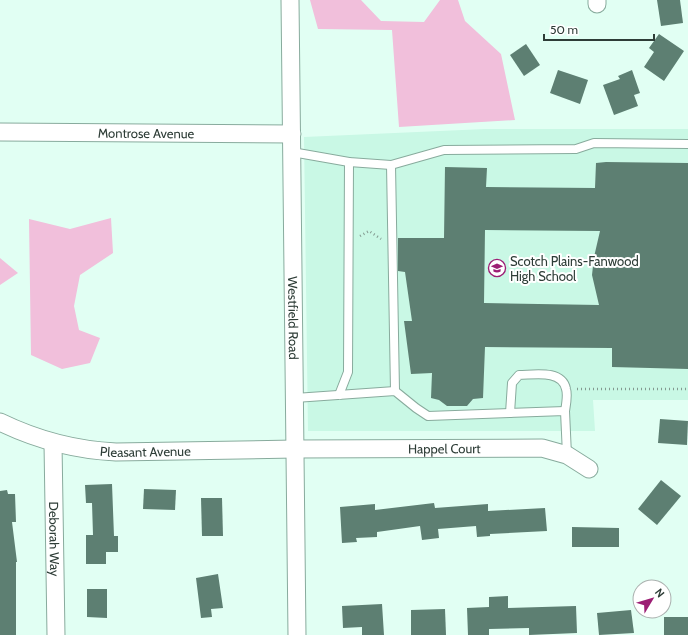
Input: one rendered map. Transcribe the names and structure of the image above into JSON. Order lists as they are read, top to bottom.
{
  "streets": {
    "street": [
      "Montrose Avenue",
      "Westfield Road",
      "Happel Court",
      "Pleasant Avenue",
      "Deborah Way"
    ]
  },
  "crossings": [
    ["Montrose Avenue", "Westfield Road"],
    ["Westfield Road", "Happel Court"],
    ["Westfield Road", "Pleasant Avenue"],
    ["Happel Court", "Pleasant Avenue"],
    ["Pleasant Avenue", "Deborah Way"]
  ],
  "places": {
    "school or university": ["Scotch Plains-Fanwood High School"]
  },
  "scale_bar": "50 m",
  "north": "top right"
}
